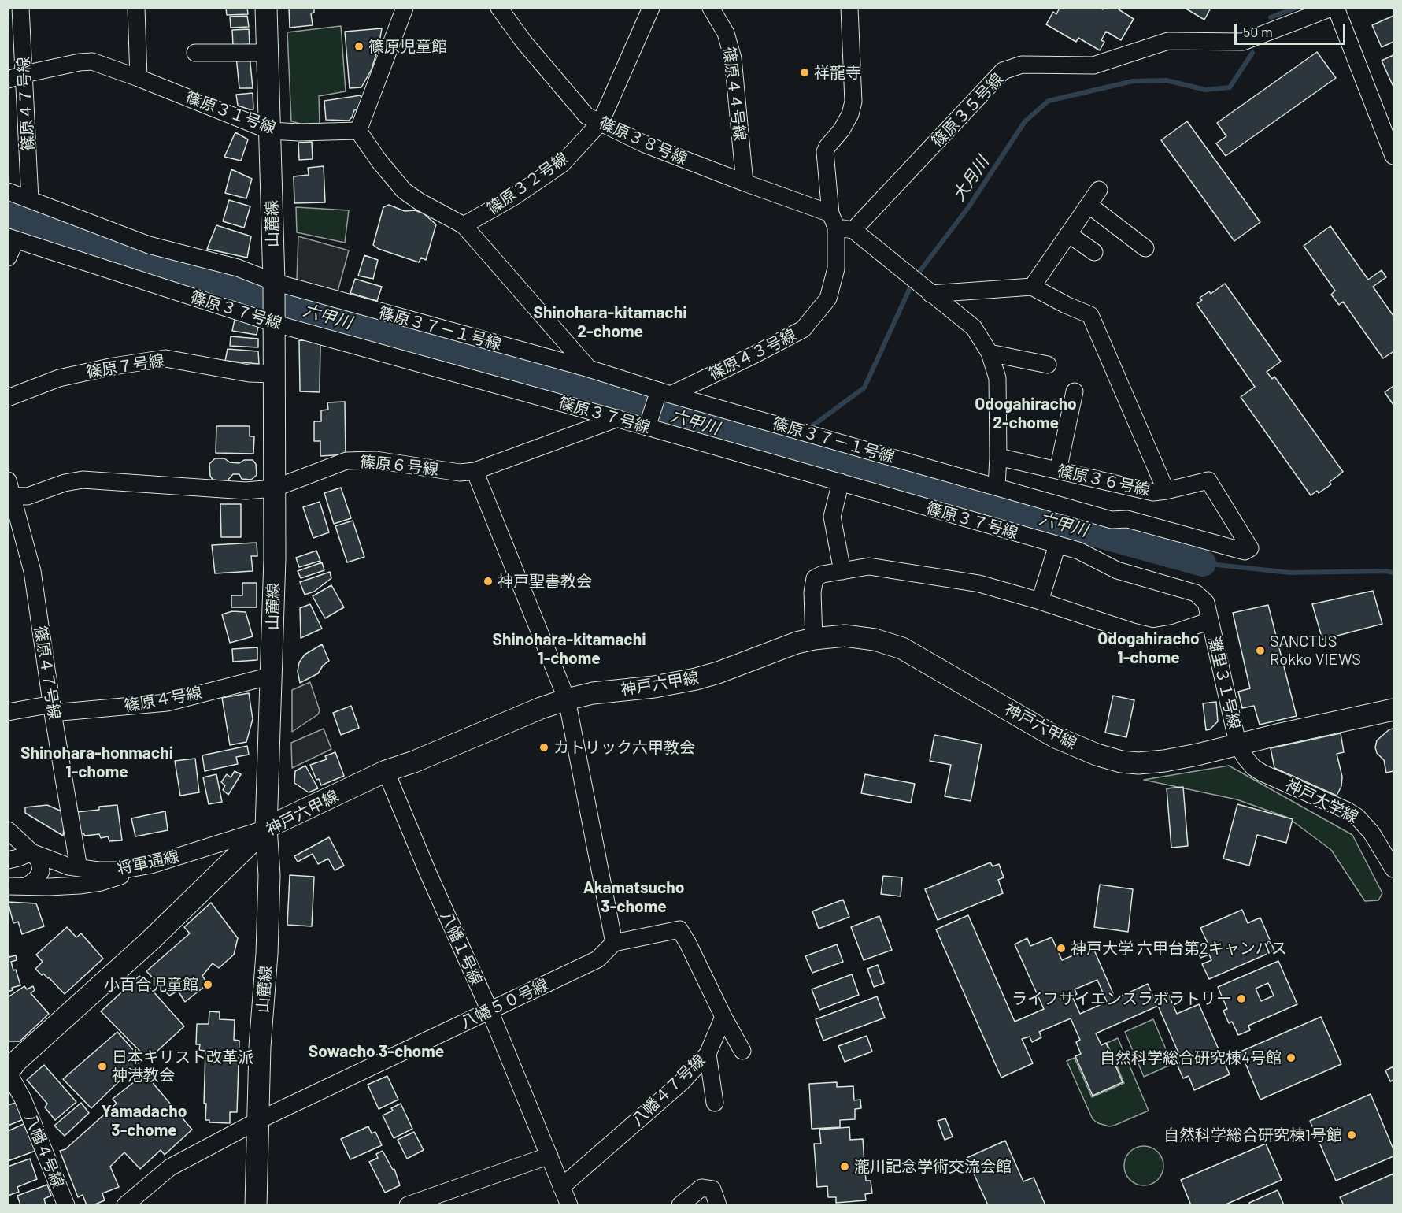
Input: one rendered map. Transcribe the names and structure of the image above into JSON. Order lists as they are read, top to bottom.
{
  "streets": {
    "main road": ["山麓線", "神戸六甲線"],
    "street": [
      "篠原４４号線",
      "篠原４７号線",
      "篠原３５号線",
      "篠原３１号線",
      "篠原３８号線",
      "篠原３２号線",
      "篠原３７号線",
      "篠原３７－１号線",
      "篠原４３号線",
      "篠原７号線",
      "篠原６号線",
      "篠原３６号線",
      "灘里３１号線",
      "篠原４号線",
      "神戸大学線",
      "将軍通線",
      "八幡１号線",
      "八幡５０号線",
      "八幡４７号線",
      "八幡４号線"
    ]
  },
  "crossings": [
    ["篠原４４号線", "篠原３８号線"],
    ["篠原４７号線", "篠原３１号線"],
    ["篠原４７号線", "篠原３７－１号線"],
    ["篠原４７号線", "篠原６号線"],
    ["篠原４７号線", "篠原４号線"],
    ["篠原４７号線", "将軍通線"],
    ["篠原３５号線", "篠原３８号線"],
    ["篠原３１号線", "山麓線"],
    ["篠原３８号線", "篠原３２号線"],
    ["篠原３８号線", "篠原３７－１号線"],
    ["篠原３８号線", "篠原４３号線"],
    ["篠原３８号線", "篠原３６号線"],
    ["山麓線", "篠原３７号線"],
    ["山麓線", "篠原３７－１号線"],
    ["山麓線", "篠原７号線"],
    ["山麓線", "篠原６号線"],
    ["山麓線", "神戸六甲線"],
    ["山麓線", "篠原４号線"],
    ["山麓線", "将軍通線"],
    ["山麓線", "八幡５０号線"],
    ["篠原３７号線", "篠原６号線"],
    ["篠原３７号線", "灘里３１号線"],
    ["篠原３７－１号線", "篠原４３号線"],
    ["篠原３７－１号線", "篠原３６号線"],
    ["灘里３１号線", "神戸六甲線"],
    ["灘里３１号線", "神戸大学線"],
    ["神戸六甲線", "神戸大学線"],
    ["神戸六甲線", "将軍通線"],
    ["神戸六甲線", "八幡１号線"],
    ["神戸六甲線", "八幡４号線"],
    ["八幡１号線", "八幡５０号線"],
    ["八幡１号線", "八幡４７号線"]
  ],
  "districts": [
    "Shinohara-kitamachi 2-chome",
    "Odogahiracho 2-chome",
    "Odogahiracho 1-chome",
    "Shinohara-kitamachi 1-chome",
    "Shinohara-honmachi 1-chome",
    "Akamatsucho 3-chome",
    "Sowacho 3-chome",
    "Yamadacho 3-chome"
  ],
  "water": ["大月川", "六甲川"],
  "places": [
    "篠原児童館",
    "祥龍寺",
    "神戸聖書教会",
    "SANCTUS Rokko VIEWS",
    "カトリック六甲教会",
    "神戸大学 六甲台第2キャンパス",
    "小百合児童館",
    "ライフサイエンスラボラトリー",
    "自然科学総合研究棟4号館",
    "日本キリスト改革派 神港教会",
    "自然科学総合研究棟1号館",
    "瀧川記念学術交流会館"
  ],
  "scale_bar": "50 m"
}
